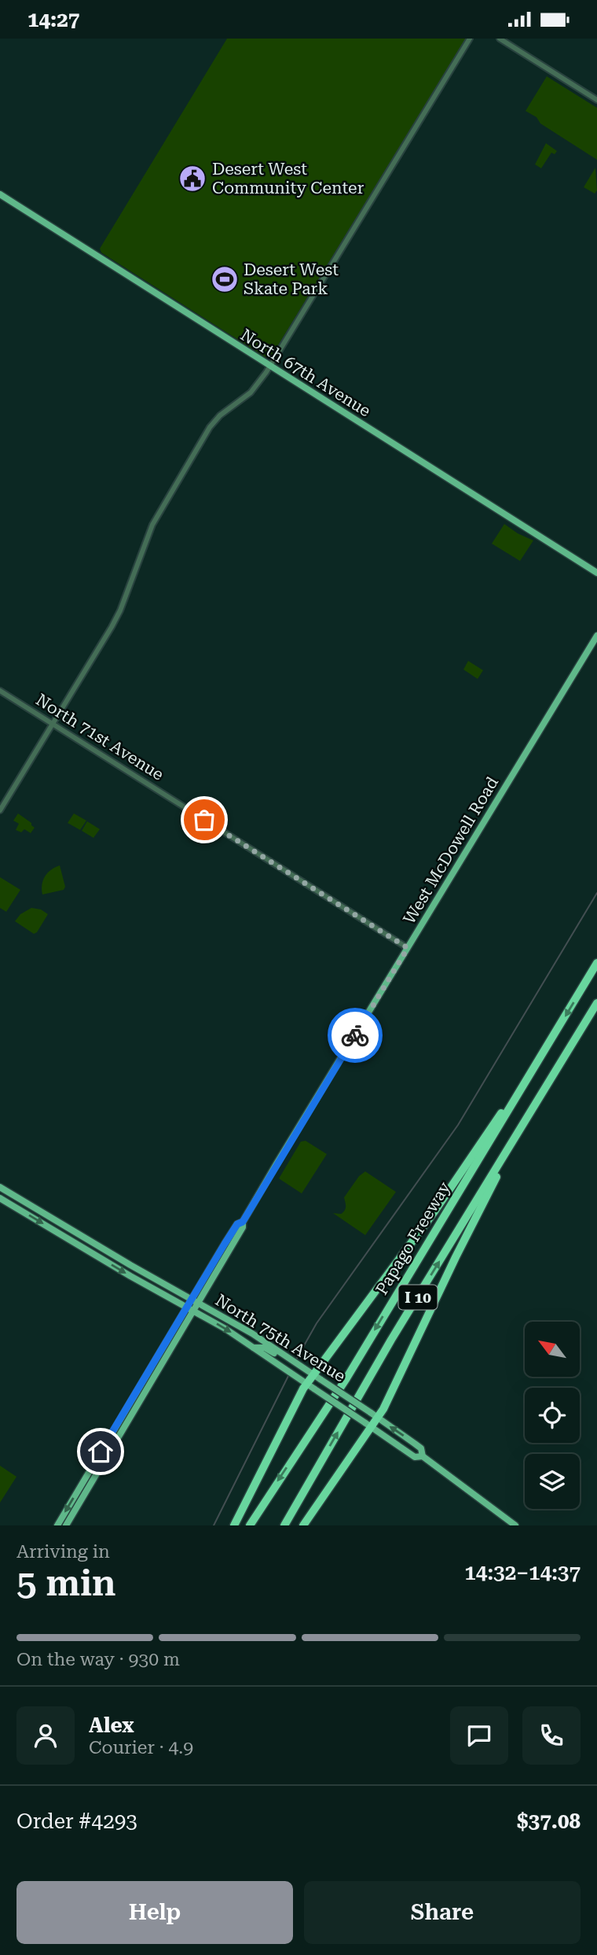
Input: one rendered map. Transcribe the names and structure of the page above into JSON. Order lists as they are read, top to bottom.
{
  "streets": {
    "highway": ["Papago Freeway", "I 10"],
    "main road": ["North 67th Avenue", "West McDowell Road", "North 75th Avenue"],
    "street": ["North 71st Avenue"]
  },
  "crossings": [
    ["North 71st Avenue", "West McDowell Road"],
    ["West McDowell Road", "North 75th Avenue"]
  ],
  "places": {
    "public building": ["Desert West Community Center"],
    "sports": ["Desert West Skate Park"]
  },
  "north": "top left",
  "page": {
    "status": "14:27",
    "heading": ["5 min", "Arriving in", "14:32–14:37"],
    "panel": [
      "Alex",
      "Courier · 4.9",
      "Order #4293",
      "$37.08"
    ],
    "bar": "On the way · 930 m",
    "buttons": ["Help", "Share"]
  }
}
